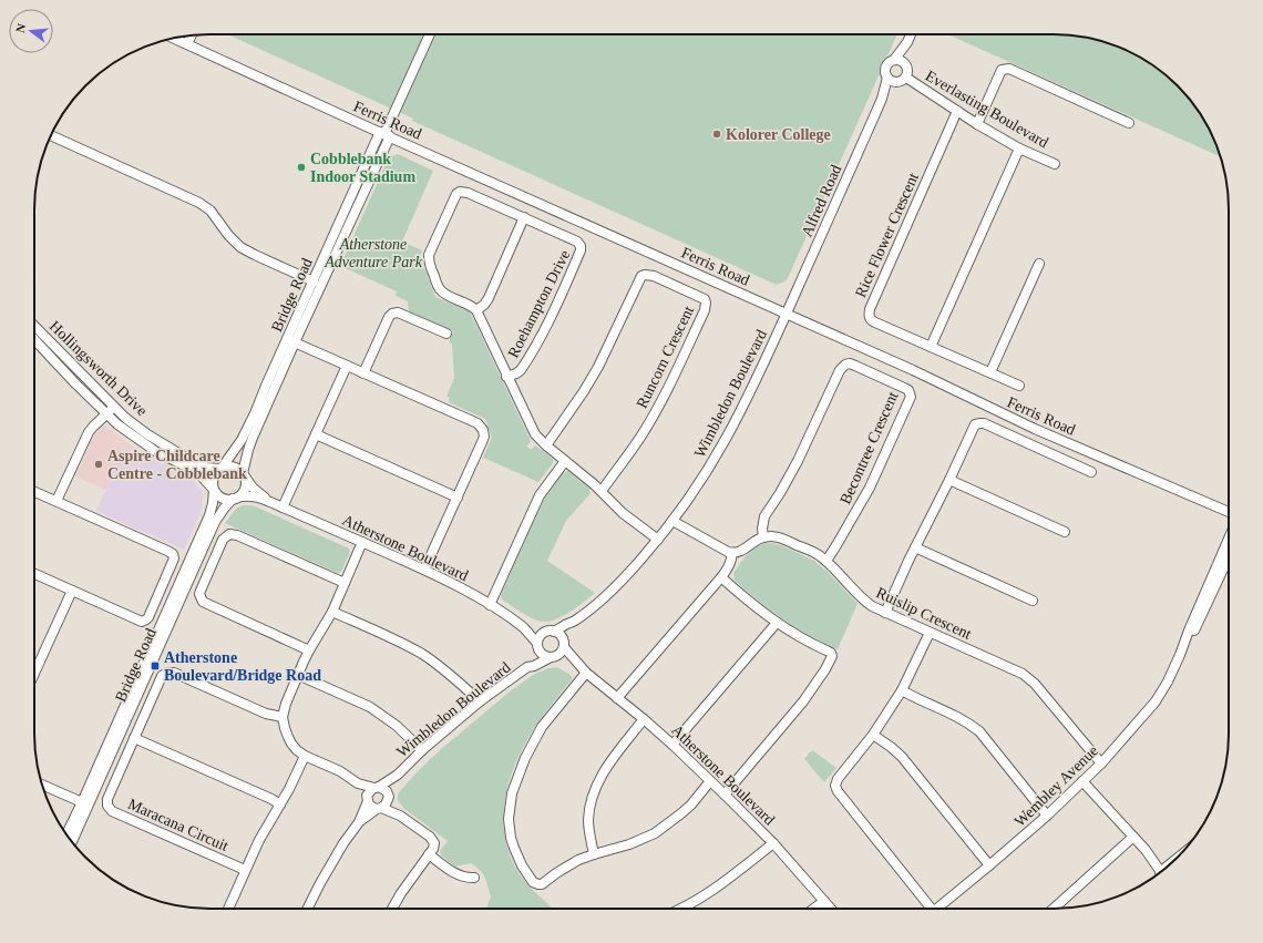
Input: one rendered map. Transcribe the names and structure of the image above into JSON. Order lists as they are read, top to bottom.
{
  "streets": {
    "street": [
      "Everlasting Boulevard",
      "Ferris Road",
      "Alfred Road",
      "Rice Flower Crescent",
      "Bridge Road",
      "Roehampton Drive",
      "Runcorn Crescent",
      "Hollingsworth Drive",
      "Wimbledon Boulevard",
      "Becontree Crescent",
      "Atherstone Boulevard",
      "Ruislip Crescent",
      "Wembley Avenue",
      "Maracana Circuit"
    ]
  },
  "crossings": [
    ["Everlasting Boulevard", "Alfred Road"],
    ["Everlasting Boulevard", "Rice Flower Crescent"],
    ["Ferris Road", "Alfred Road"],
    ["Ferris Road", "Bridge Road"],
    ["Ferris Road", "Wimbledon Boulevard"],
    ["Alfred Road", "Wimbledon Boulevard"],
    ["Bridge Road", "Hollingsworth Drive"],
    ["Bridge Road", "Atherstone Boulevard"],
    ["Roehampton Drive", "Runcorn Crescent"],
    ["Roehampton Drive", "Wimbledon Boulevard"],
    ["Hollingsworth Drive", "Atherstone Boulevard"],
    ["Wimbledon Boulevard", "Atherstone Boulevard"],
    ["Becontree Crescent", "Ruislip Crescent"],
    ["Ruislip Crescent", "Wembley Avenue"]
  ],
  "parks": ["Atherstone Adventure Park"],
  "places": {
    "other": ["Kolorer College", "Cobblebank Indoor Stadium", "Aspire Childcare Centre - Cobblebank"],
    "transit": ["Atherstone Boulevard/Bridge Road"]
  },
  "north": "left"
}
